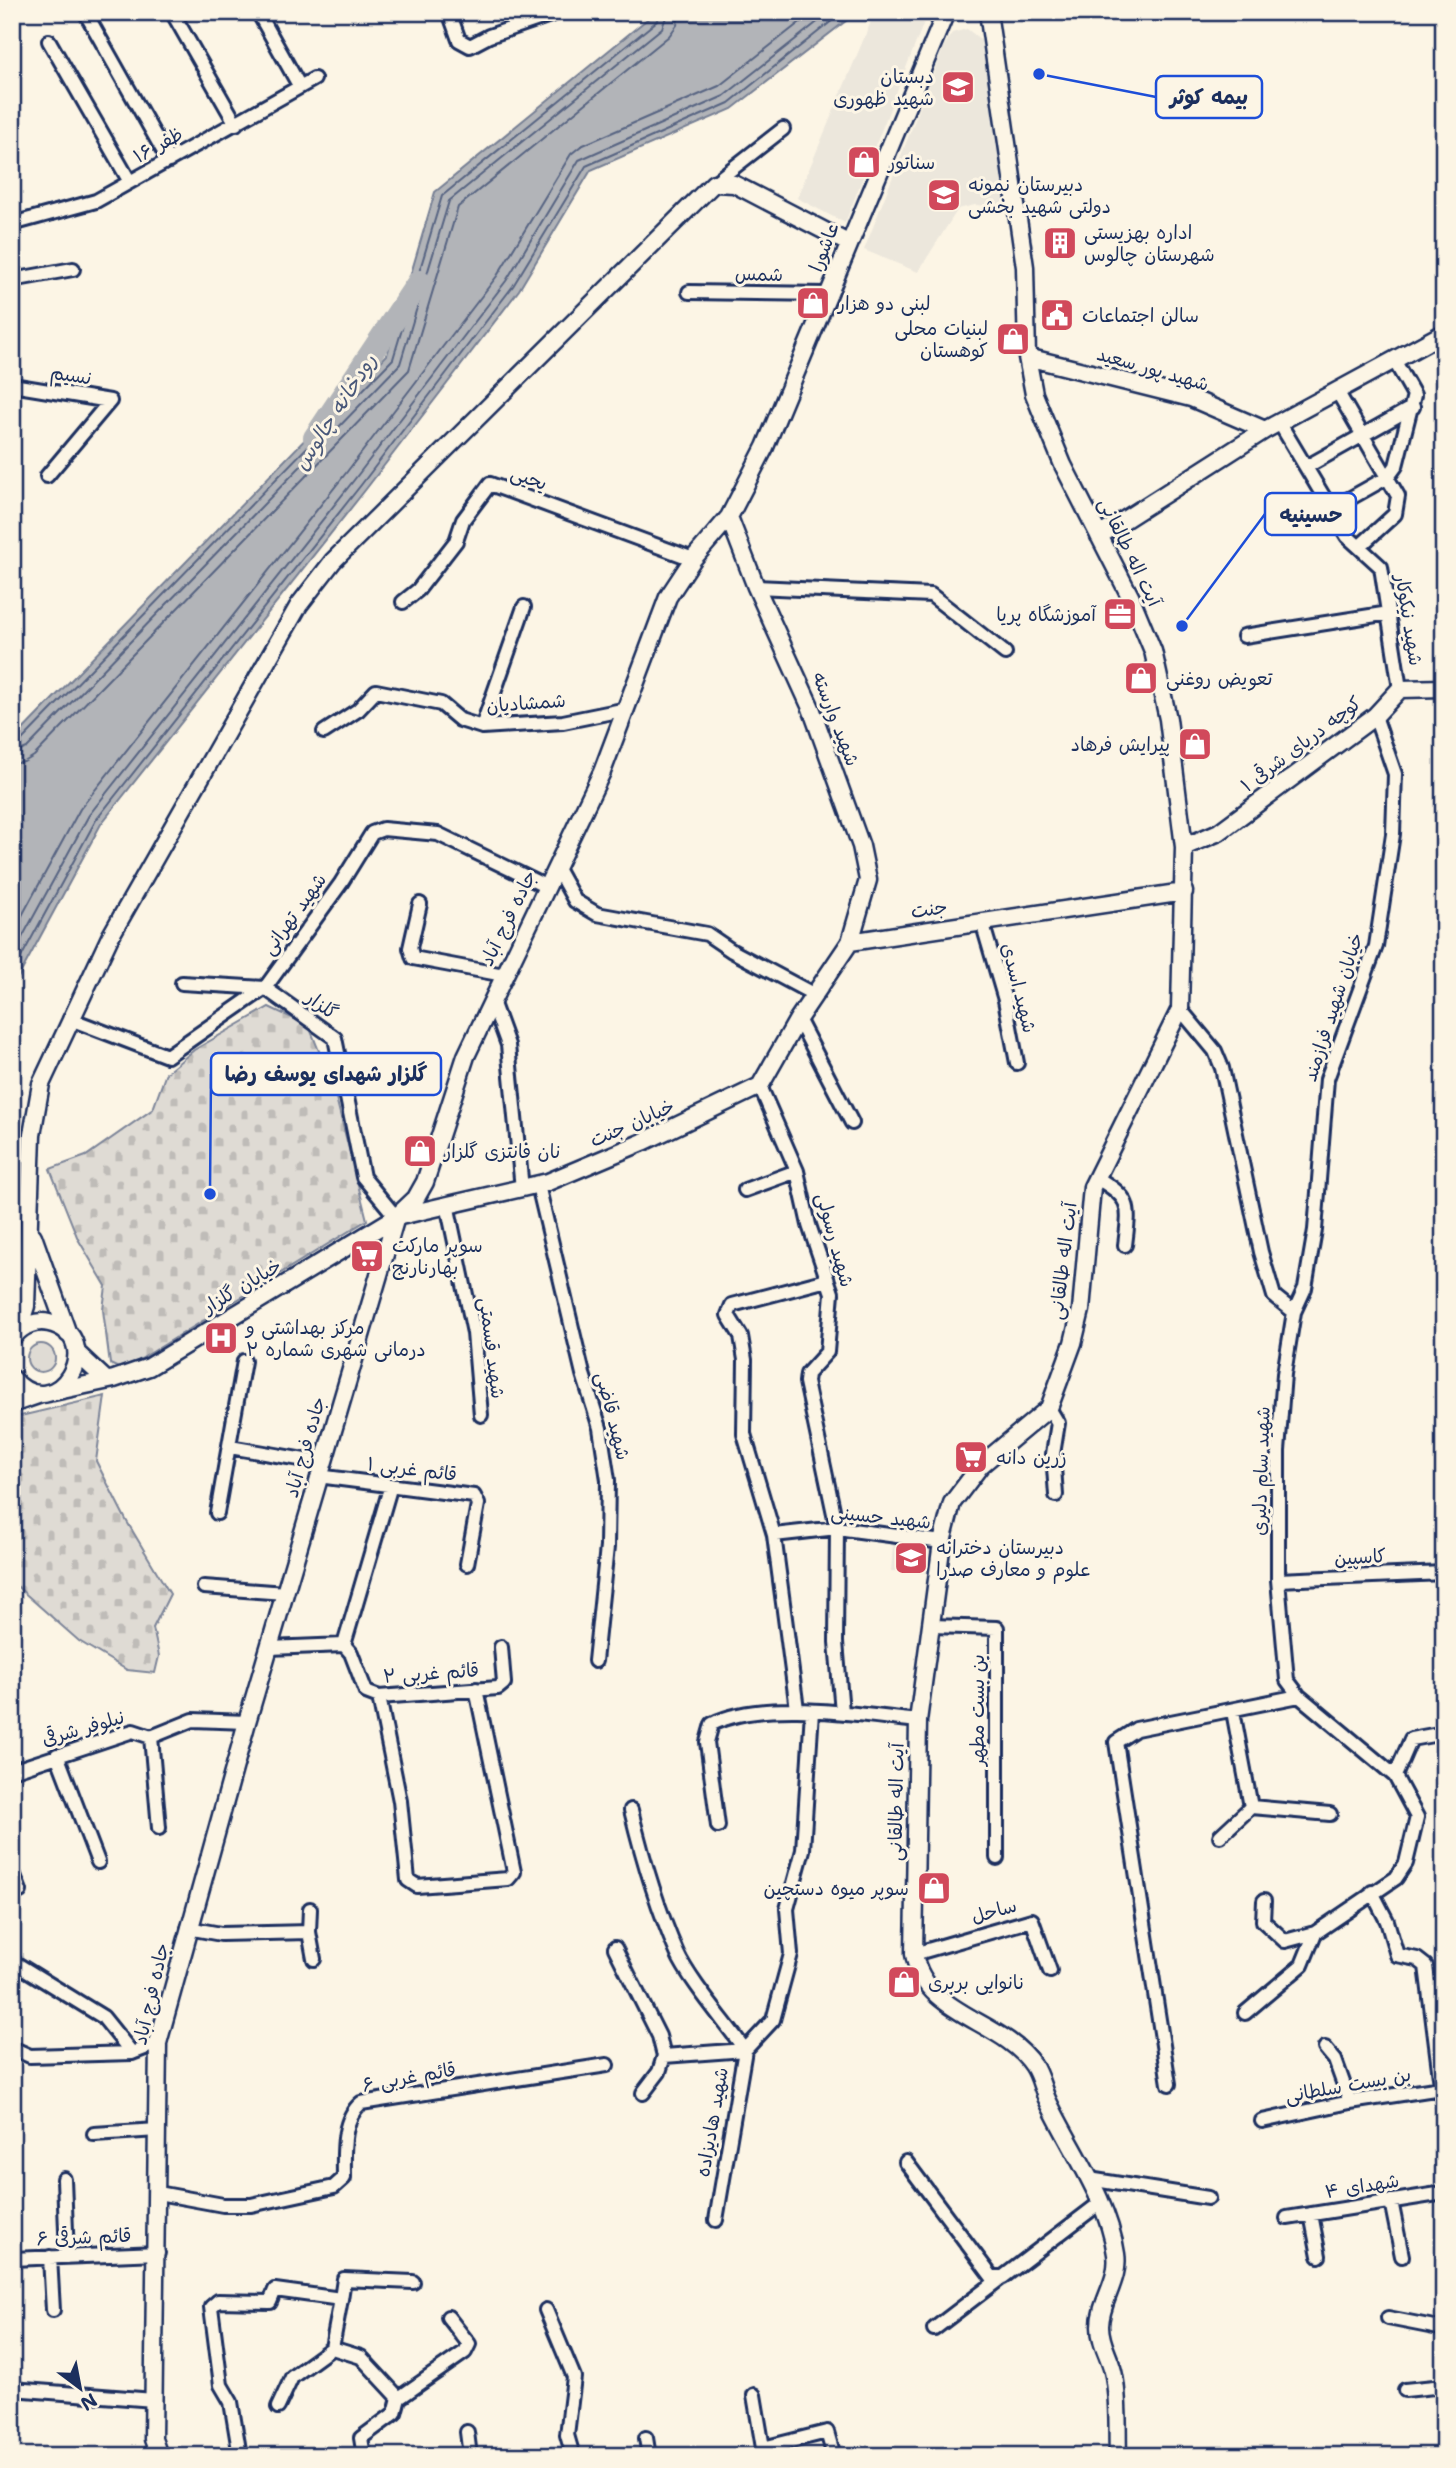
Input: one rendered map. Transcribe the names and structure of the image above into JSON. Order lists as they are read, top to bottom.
{
  "streets": {
    "street": [
      "ظفر ۱۶",
      "عاشورا",
      "شمس",
      "شهید پور سعید",
      "نسیم",
      "یحیی",
      "آیت اله طالقانی",
      "شهید نیکوکار",
      "شمشادیان",
      "شهید وارسته",
      "کوچه دریای شرقی ۱",
      "جنت",
      "شهید تهرانی",
      "جاده فرج آباد",
      "شهید اسدی",
      "گلزار",
      "خیابان شهید فرازمند",
      "خیابان جنت",
      "شهید رسولی",
      "خیابان گلزار",
      "شهید قسمتی",
      "شهید قاضی",
      "قائم غربی ۱",
      "شهید سام دلیری",
      "شهید حسینی",
      "کاسپين",
      "قائم غربی ۲",
      "بن بست مطهر",
      "نیلوفر شرقی",
      "ساحل",
      "قائم غربی ۶",
      "بن بست سلطانی",
      "شهید هادیزاده",
      "شهدای ۴",
      "قائم شرقی ۶"
    ]
  },
  "crossings": [
    ["عاشورا", "شمس"],
    ["عاشورا", "شهید وارسته"],
    ["عاشورا", "جاده فرج آباد"],
    ["شهید پور سعید", "آیت اله طالقانی"],
    ["شهید پور سعید", "شهید نیکوکار"],
    ["یحیی", "جاده فرج آباد"],
    ["آیت اله طالقانی", "کوچه دریای شرقی ۱"],
    ["آیت اله طالقانی", "جنت"],
    ["آیت اله طالقانی", "شهید حسینی"],
    ["آیت اله طالقانی", "بن بست مطهر"],
    ["آیت اله طالقانی", "ساحل"],
    ["شهید نیکوکار", "کوچه دریای شرقی ۱"],
    ["شمشادیان", "جاده فرج آباد"],
    ["شهید وارسته", "جنت"],
    ["شهید وارسته", "جاده فرج آباد"],
    ["کوچه دریای شرقی ۱", "خیابان شهید فرازمند"],
    ["جنت", "شهید اسدی"],
    ["شهید تهرانی", "جاده فرج آباد"],
    ["شهید تهرانی", "گلزار"],
    ["جاده فرج آباد", "گلزار"],
    ["جاده فرج آباد", "خیابان جنت"],
    ["جاده فرج آباد", "خیابان گلزار"],
    ["جاده فرج آباد", "قائم غربی ۱"],
    ["جاده فرج آباد", "نیلوفر شرقی"],
    ["جاده فرج آباد", "قائم غربی ۶"],
    ["جاده فرج آباد", "قائم شرقی ۶"],
    ["گلزار", "خیابان جنت"],
    ["گلزار", "خیابان گلزار"],
    ["خیابان شهید فرازمند", "شهید سام دلیری"],
    ["خیابان جنت", "شهید رسولی"],
    ["خیابان جنت", "خیابان گلزار"],
    ["خیابان جنت", "شهید قسمتی"],
    ["خیابان جنت", "شهید قاضی"],
    ["شهید رسولی", "شهید حسینی"],
    ["شهید سام دلیری", "کاسپين"]
  ],
  "water": ["رودخانه چالوس"],
  "places": {
    "other": ["بیمه کوثر", "حسینیه", "گلزار شهدای یوسف رضا"],
    "school or university": ["دبستان شهید ظهوری", "دبیرستان نمونه دولتی شهید بخشی", "دبیرستان دخترانه علوم و معارف صدرا"],
    "shop": [
      "سناتور",
      "لبنی دو هزار",
      "لبنیات محلی کوهستان",
      "تعویض روغنی",
      "پیرایش فرهاد",
      "نان فانتزی گلزار",
      "سوپر میوه دستچین",
      "نانوایی بربری"
    ],
    "building": ["اداره بهزیستی شهرستان چالوس"],
    "public building": ["سالن اجتماعات"],
    "office": ["آموزشگاه پریا"],
    "supermarket": ["سوپر مارکت بهارنارنج", "زرین دانه"],
    "hospital": ["مرکز بهداشتی و درمانی شهری شماره ۲"]
  },
  "north": "bottom right"
}
